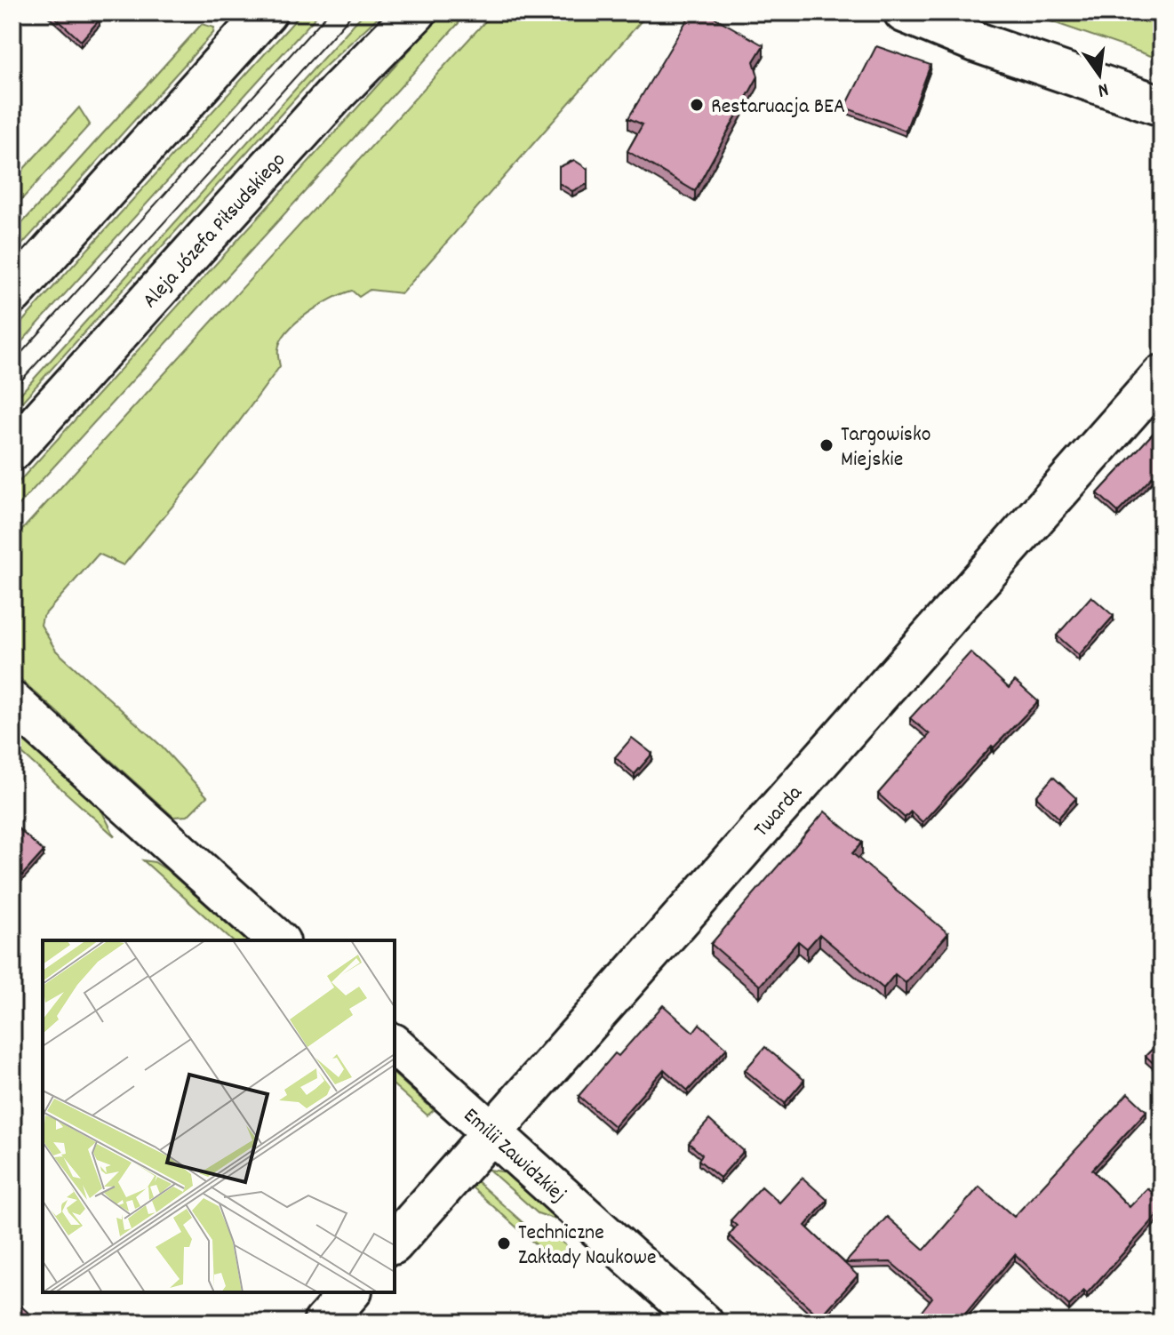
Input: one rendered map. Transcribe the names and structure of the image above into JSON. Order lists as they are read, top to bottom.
{
  "streets": {
    "street": ["Aleja Józefa Piłsudskiego", "Twarda", "Emilii Zawidzkiej"]
  },
  "crossings": [
    ["Twarda", "Emilii Zawidzkiej"]
  ],
  "places": ["Restaruacja BEA", "Targowisko Miejskie", "Techniczne Zakłady Naukowe"],
  "north": "bottom"
}
